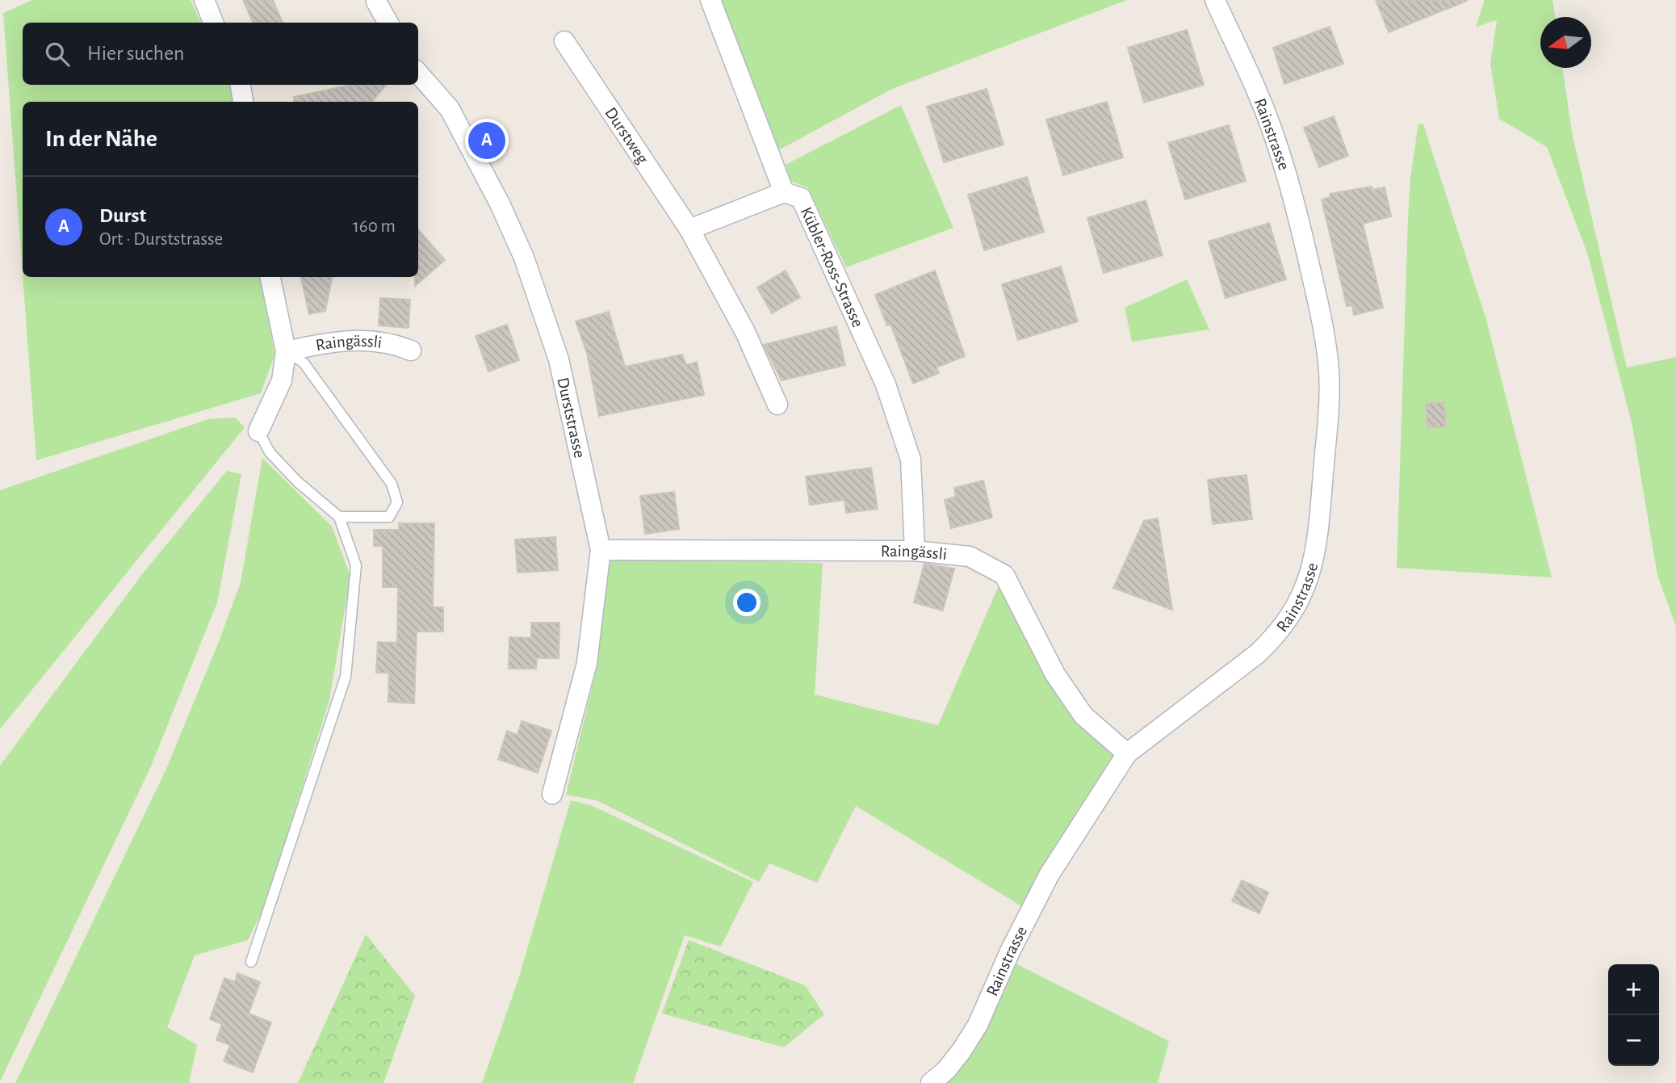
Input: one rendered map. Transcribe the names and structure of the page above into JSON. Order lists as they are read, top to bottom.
{
  "streets": {
    "street": [
      "Rainstrasse",
      "Durstweg",
      "Kübler-Ross-Strasse",
      "Raingässli",
      "Durststrasse"
    ]
  },
  "crossings": [
    ["Rainstrasse", "Raingässli"],
    ["Kübler-Ross-Strasse", "Raingässli"],
    ["Raingässli", "Durststrasse"]
  ],
  "north": "left",
  "page": {
    "search": "Hier suchen",
    "heading": "In der Nähe",
    "pins": "A",
    "list": [
      {
        "mark": "A",
        "name": "Durst",
        "note": "Ort · Durststrasse",
        "value": "160 m"
      }
    ],
    "map_buttons": ["+", "−"]
  }
}
